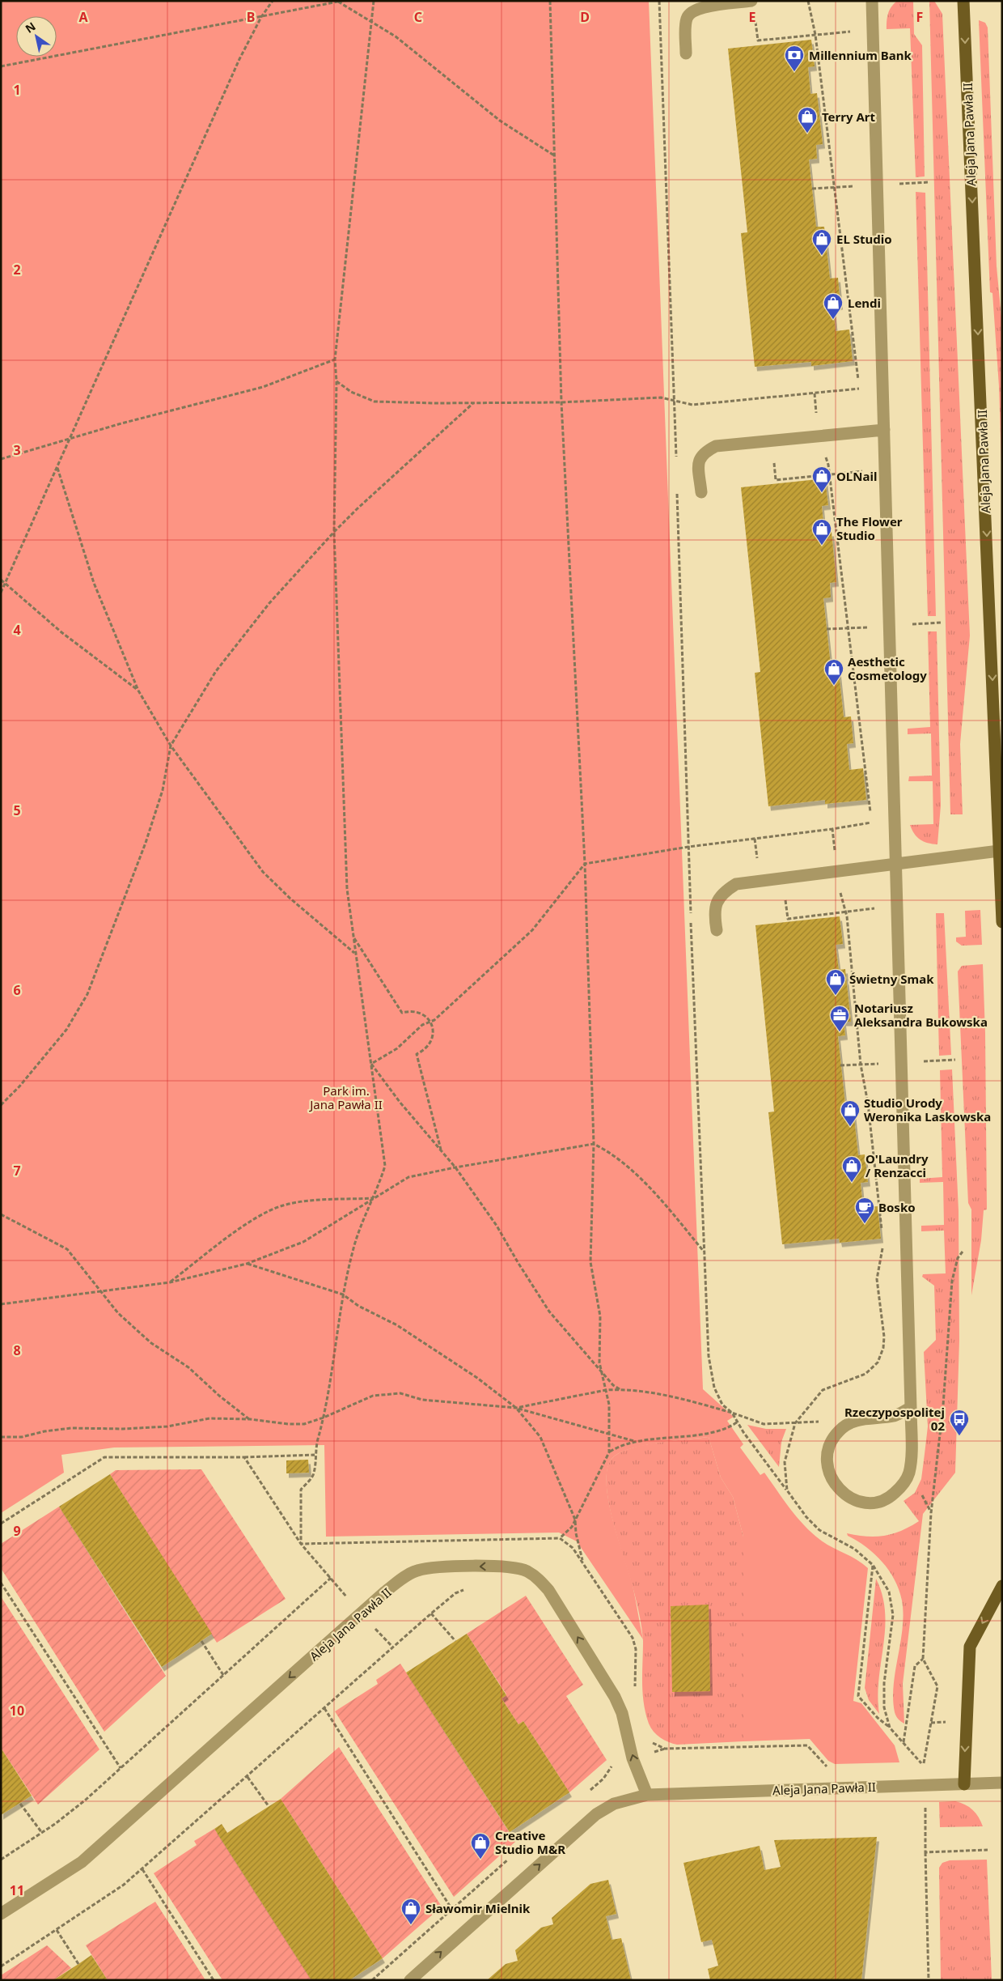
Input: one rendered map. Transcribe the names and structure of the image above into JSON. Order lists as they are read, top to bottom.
{
  "streets": {
    "main road": ["Aleja Jana Pawła II"]
  },
  "parks": ["Park im. Jana Pawła II"],
  "places": {
    "bank": ["Millennium Bank"],
    "shop": [
      "Terry Art",
      "EL Studio",
      "Lendi",
      "OLNail",
      "The Flower Studio",
      "Aesthetic Cosmetology",
      "Świetny Smak",
      "Studio Urody Weronika Laskowska",
      "O'Laundry / Renzacci",
      "Creative Studio M&R",
      "Sławomir Mielnik"
    ],
    "office": ["Notariusz Aleksandra Bukowska"],
    "cafe": ["Bosko"],
    "bus stop": ["Rzeczypospolitej 02"]
  },
  "north": "top left",
  "grid": {
    "columns": [
      "A",
      "B",
      "C",
      "D",
      "E",
      "F"
    ],
    "rows": [
      "1",
      "2",
      "3",
      "4",
      "5",
      "6",
      "7",
      "8",
      "9",
      "10",
      "11"
    ]
  }
}
